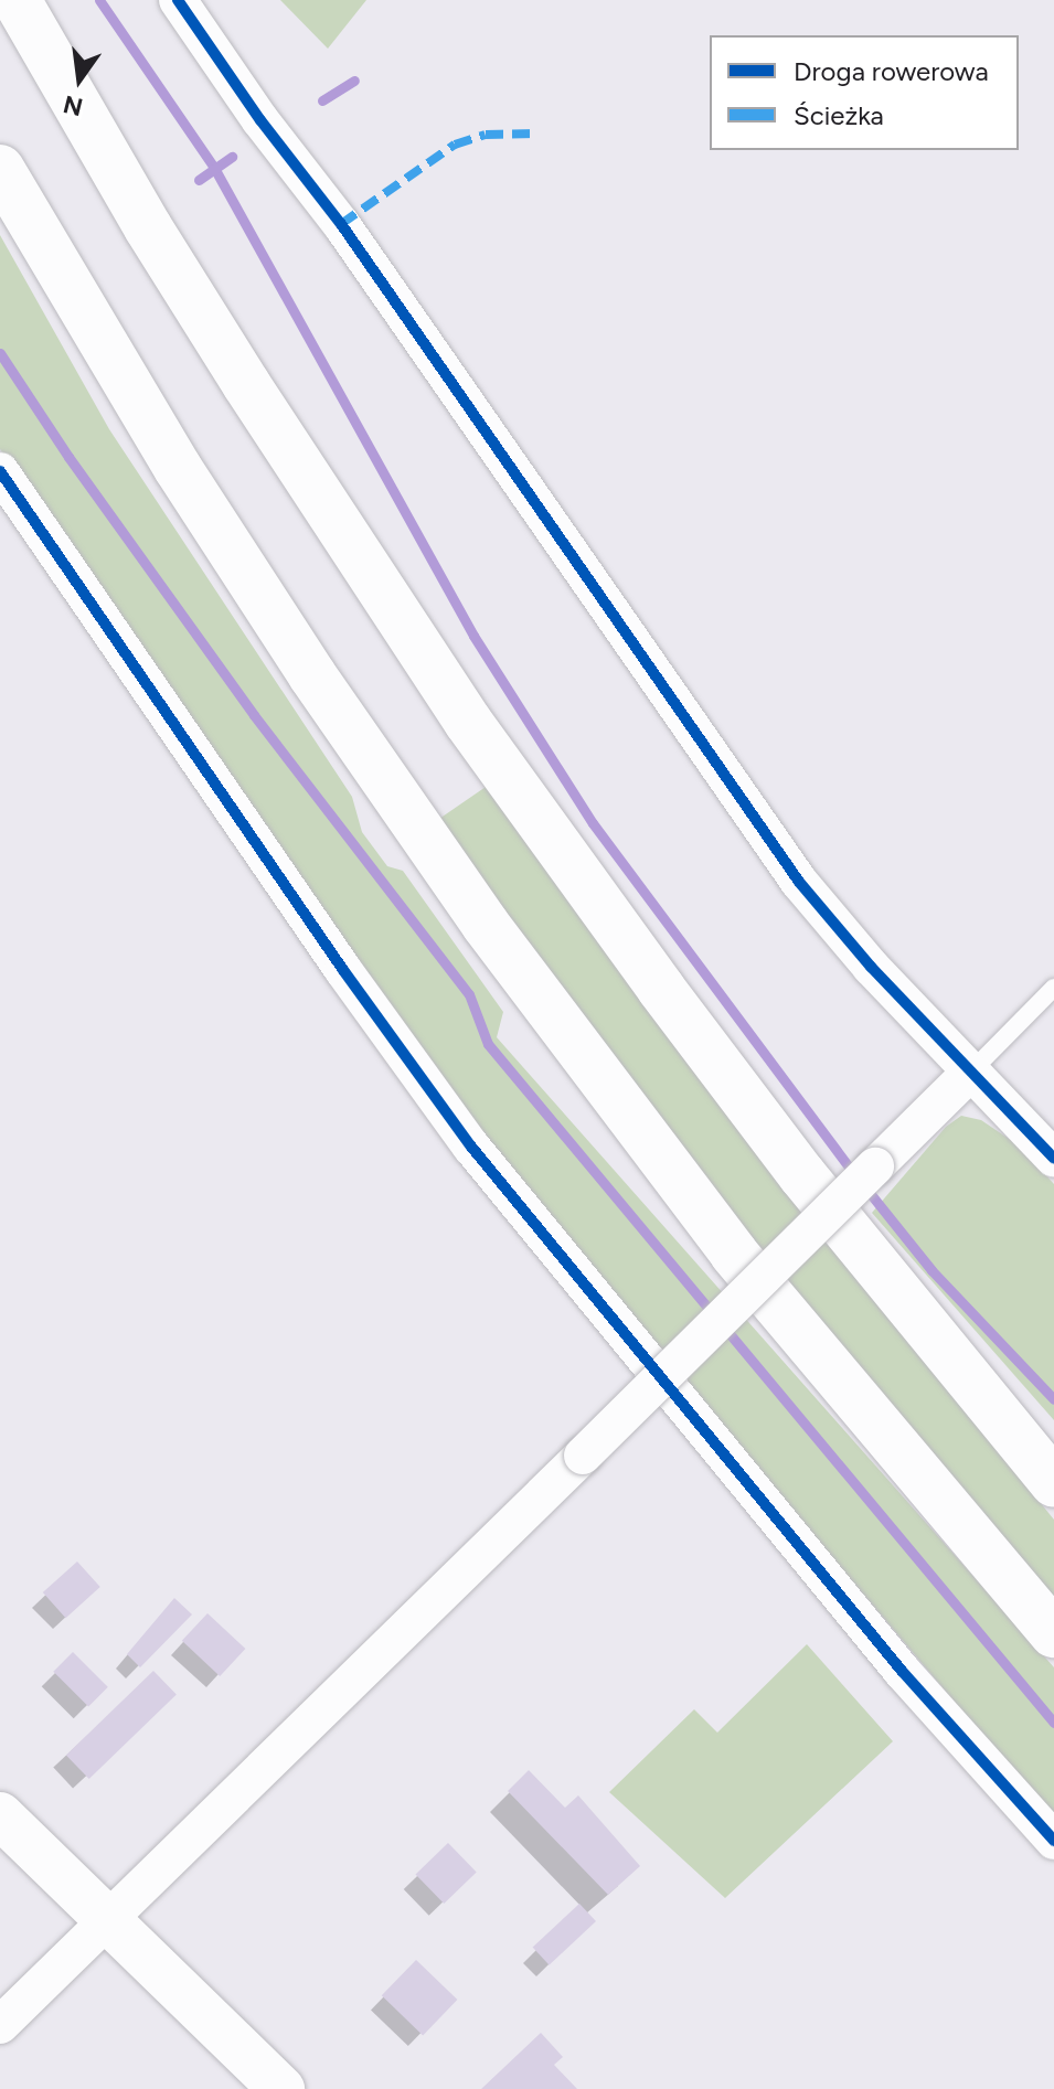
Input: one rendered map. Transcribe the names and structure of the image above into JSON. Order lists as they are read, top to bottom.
{
  "legend": ["Droga rowerowa", "Ścieżka"],
  "north": "bottom"
}
